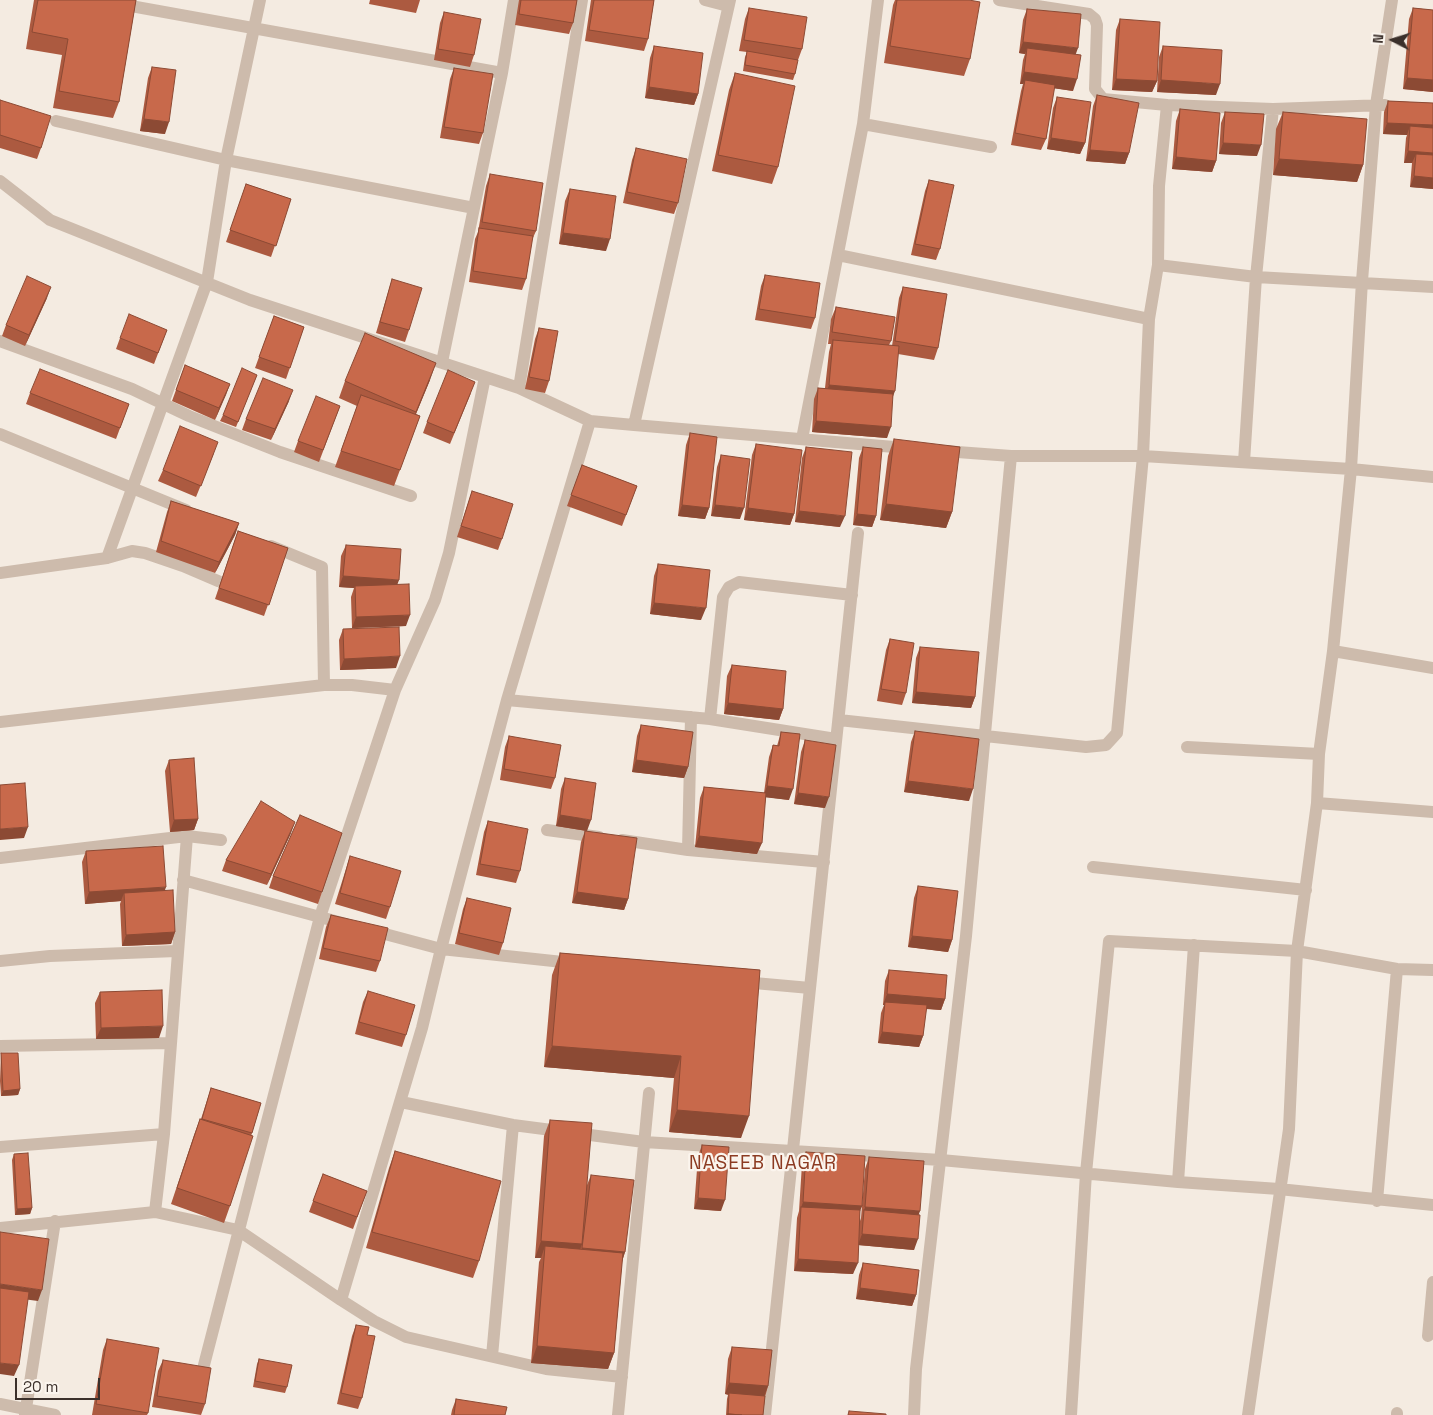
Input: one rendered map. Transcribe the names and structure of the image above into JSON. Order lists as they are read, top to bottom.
{
  "districts": ["NASEEB NAGAR"],
  "scale_bar": "20 m",
  "north": "left"
}
